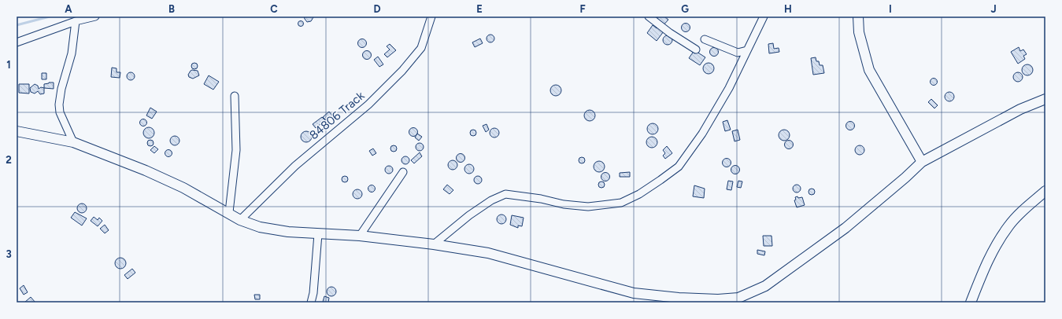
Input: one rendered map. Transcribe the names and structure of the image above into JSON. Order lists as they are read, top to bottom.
{
  "streets": {
    "street": ["84806 Track"]
  },
  "grid": {
    "columns": [
      "A",
      "B",
      "C",
      "D",
      "E",
      "F",
      "G",
      "H",
      "I",
      "J"
    ],
    "rows": ["1", "2", "3"]
  }
}
